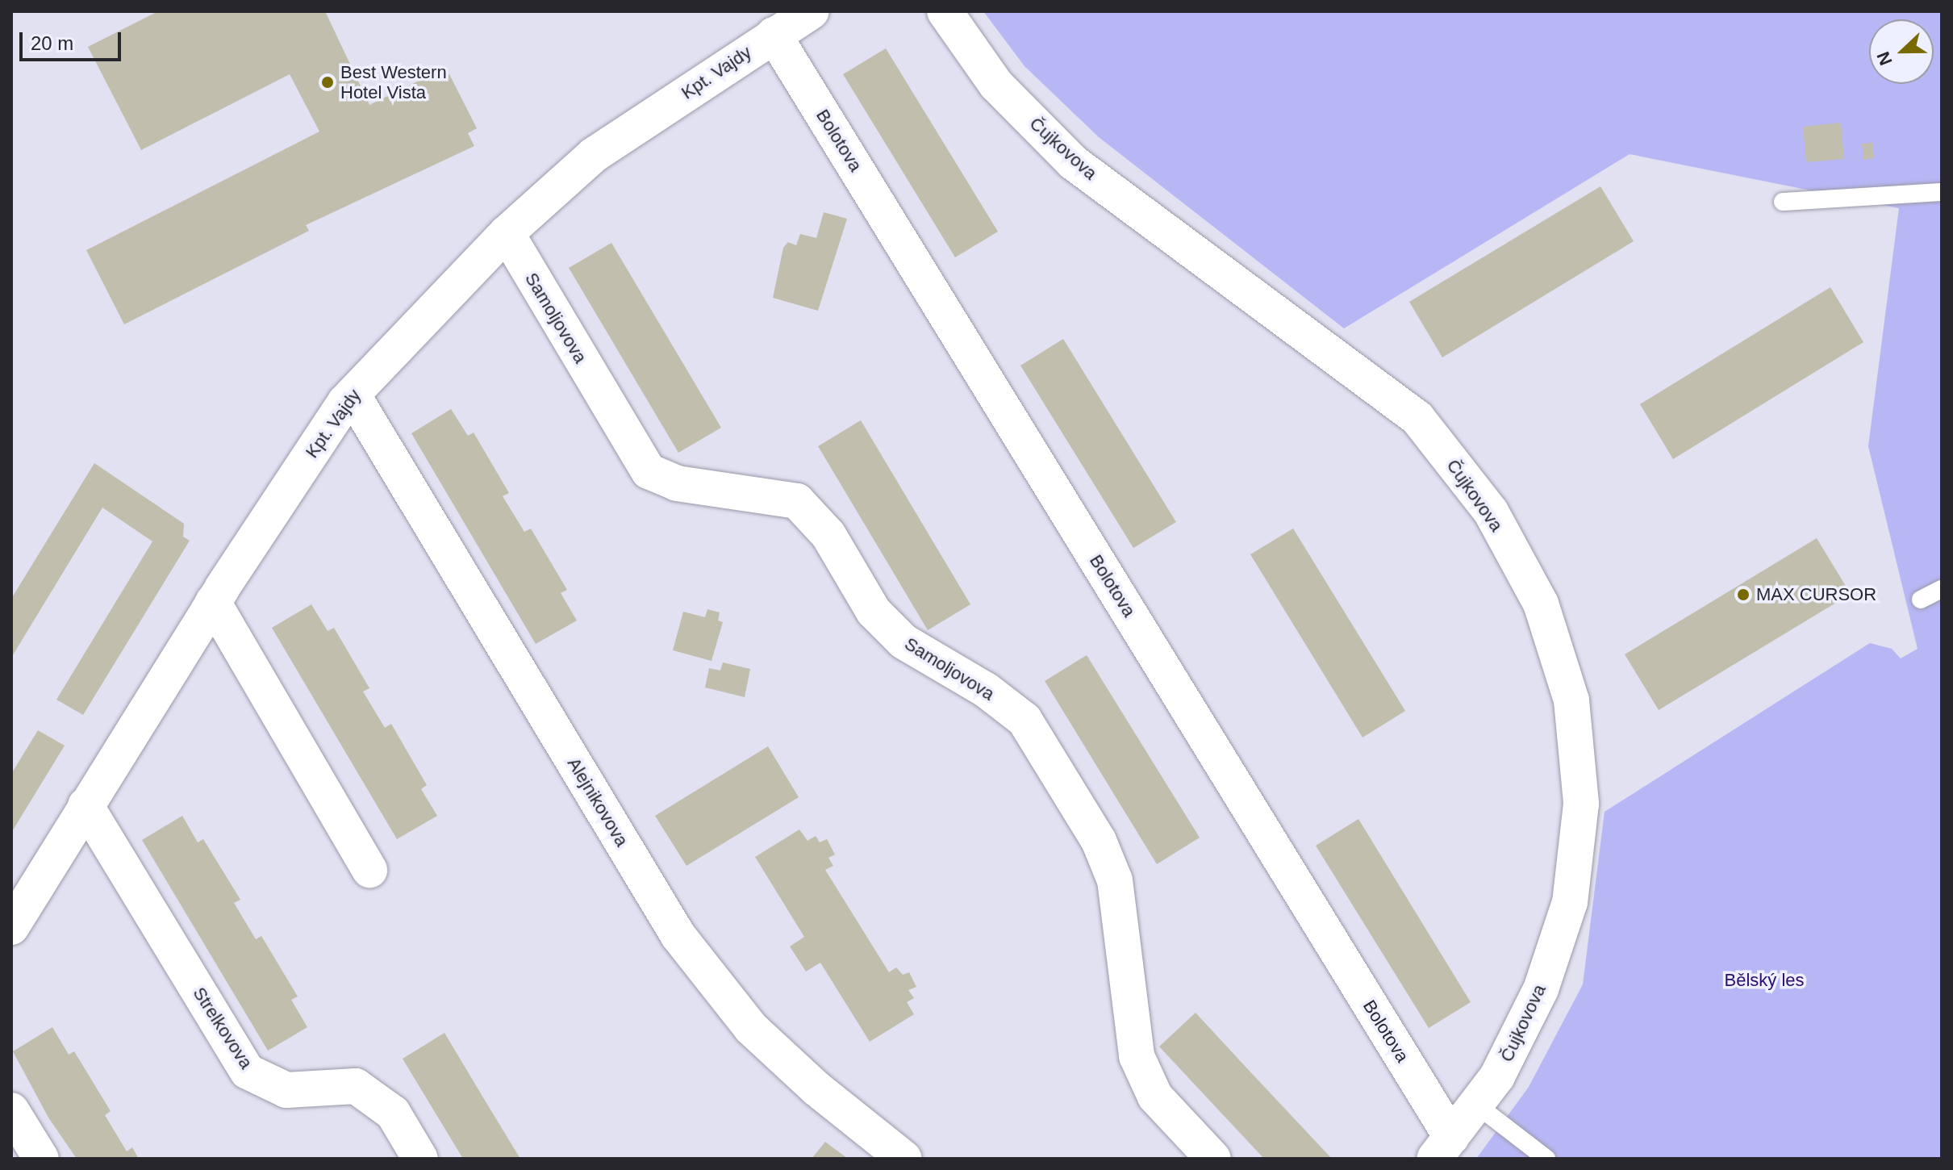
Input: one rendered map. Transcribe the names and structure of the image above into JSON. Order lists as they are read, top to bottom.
{
  "streets": {
    "street": [
      "Kpt. Vajdy",
      "Bolotova",
      "Čujkovova",
      "Samoljovova",
      "Alejnikovova",
      "Strelkovova"
    ]
  },
  "crossings": [
    ["Kpt. Vajdy", "Bolotova"],
    ["Kpt. Vajdy", "Samoljovova"],
    ["Kpt. Vajdy", "Alejnikovova"],
    ["Kpt. Vajdy", "Strelkovova"],
    ["Bolotova", "Čujkovova"]
  ],
  "parks": ["Bělský les"],
  "places": ["Best Western Hotel Vista", "MAX CURSOR"],
  "scale_bar": "20 m",
  "north": "left"
}
